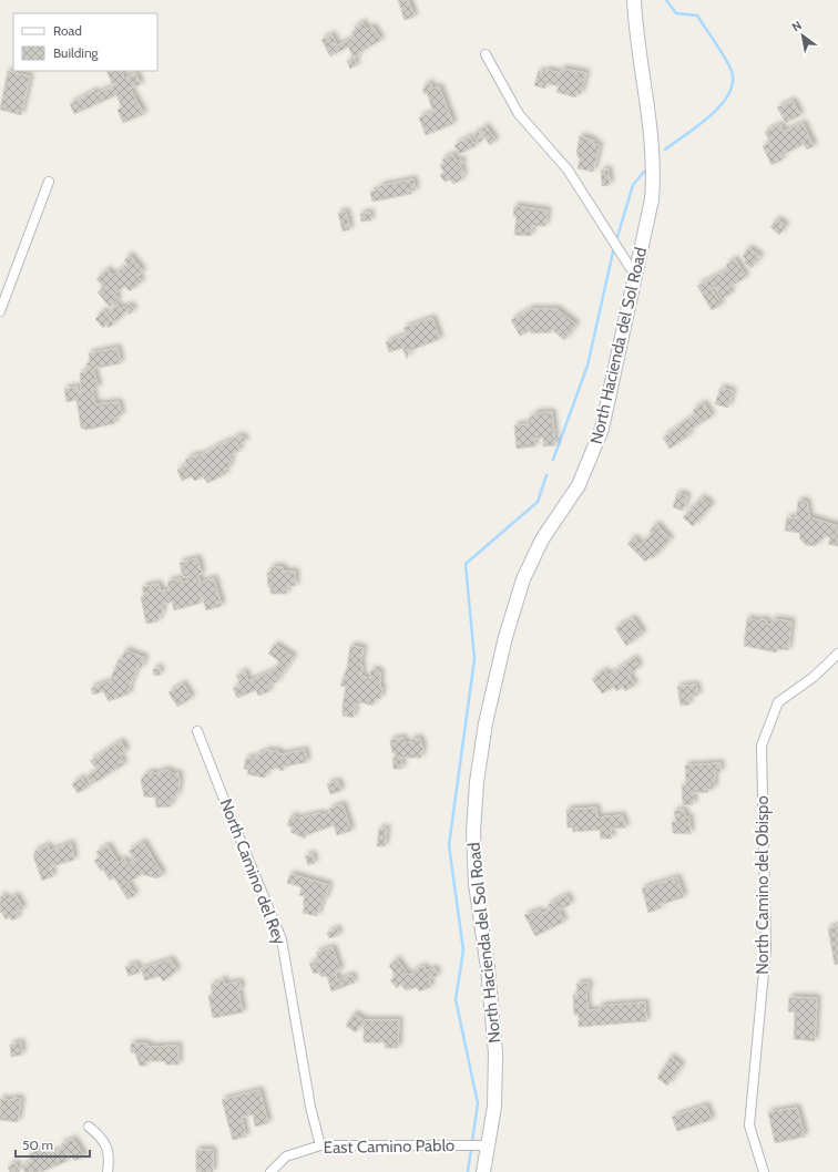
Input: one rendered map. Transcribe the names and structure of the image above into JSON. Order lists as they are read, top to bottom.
{
  "streets": {
    "street": [
      "North Hacienda del Sol Road",
      "North Camino del Rey",
      "North Camino del Obispo",
      "East Camino Pablo"
    ]
  },
  "crossings": [
    ["North Hacienda del Sol Road", "East Camino Pablo"],
    ["North Camino del Rey", "East Camino Pablo"]
  ],
  "legend": ["Road", "Building"],
  "scale_bar": "50 m",
  "north": "top left"
}
